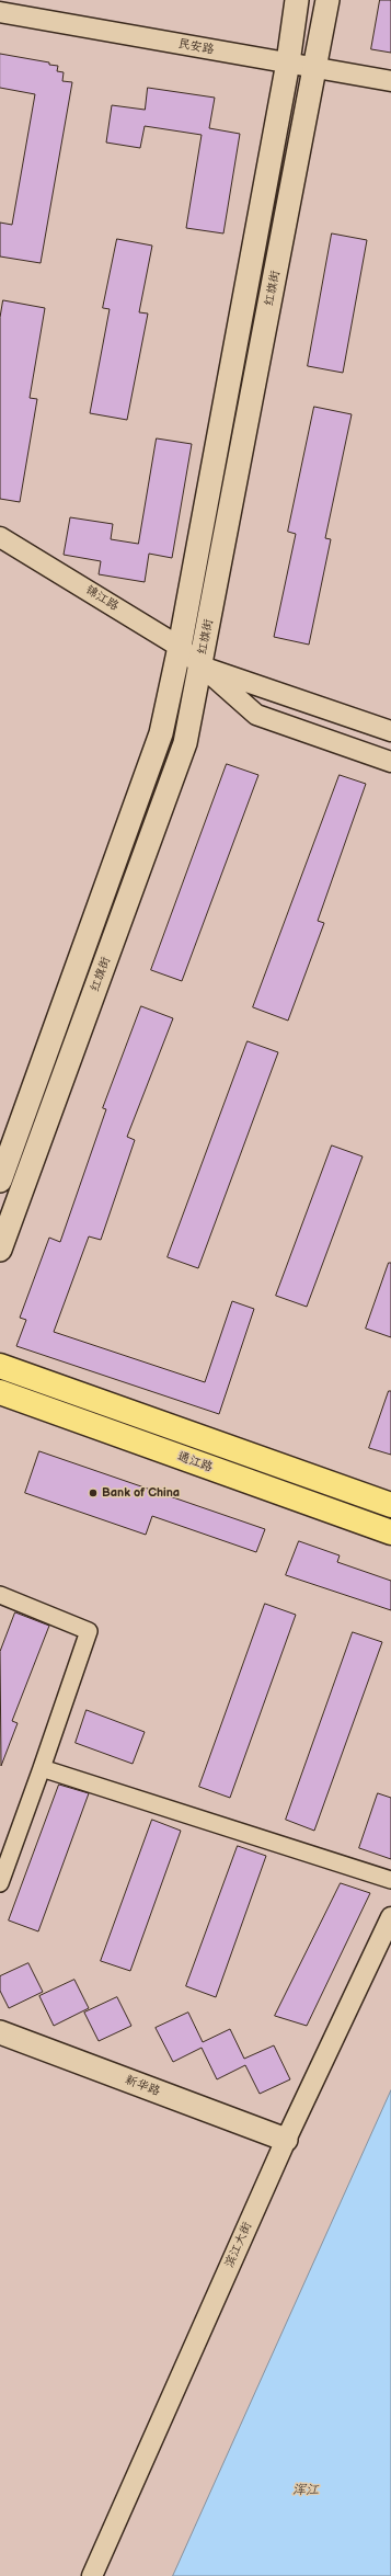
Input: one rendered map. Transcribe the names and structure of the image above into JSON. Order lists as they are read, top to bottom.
{
  "streets": {
    "main road": ["红旗街", "通江路", "新华路"],
    "street": ["民安路", "锦江路", "滨江大街"]
  },
  "crossings": [
    ["民安路", "红旗街"],
    ["红旗街", "锦江路"],
    ["新华路", "滨江大街"]
  ],
  "water": ["浑江"],
  "places": ["Bank of China"]
}
